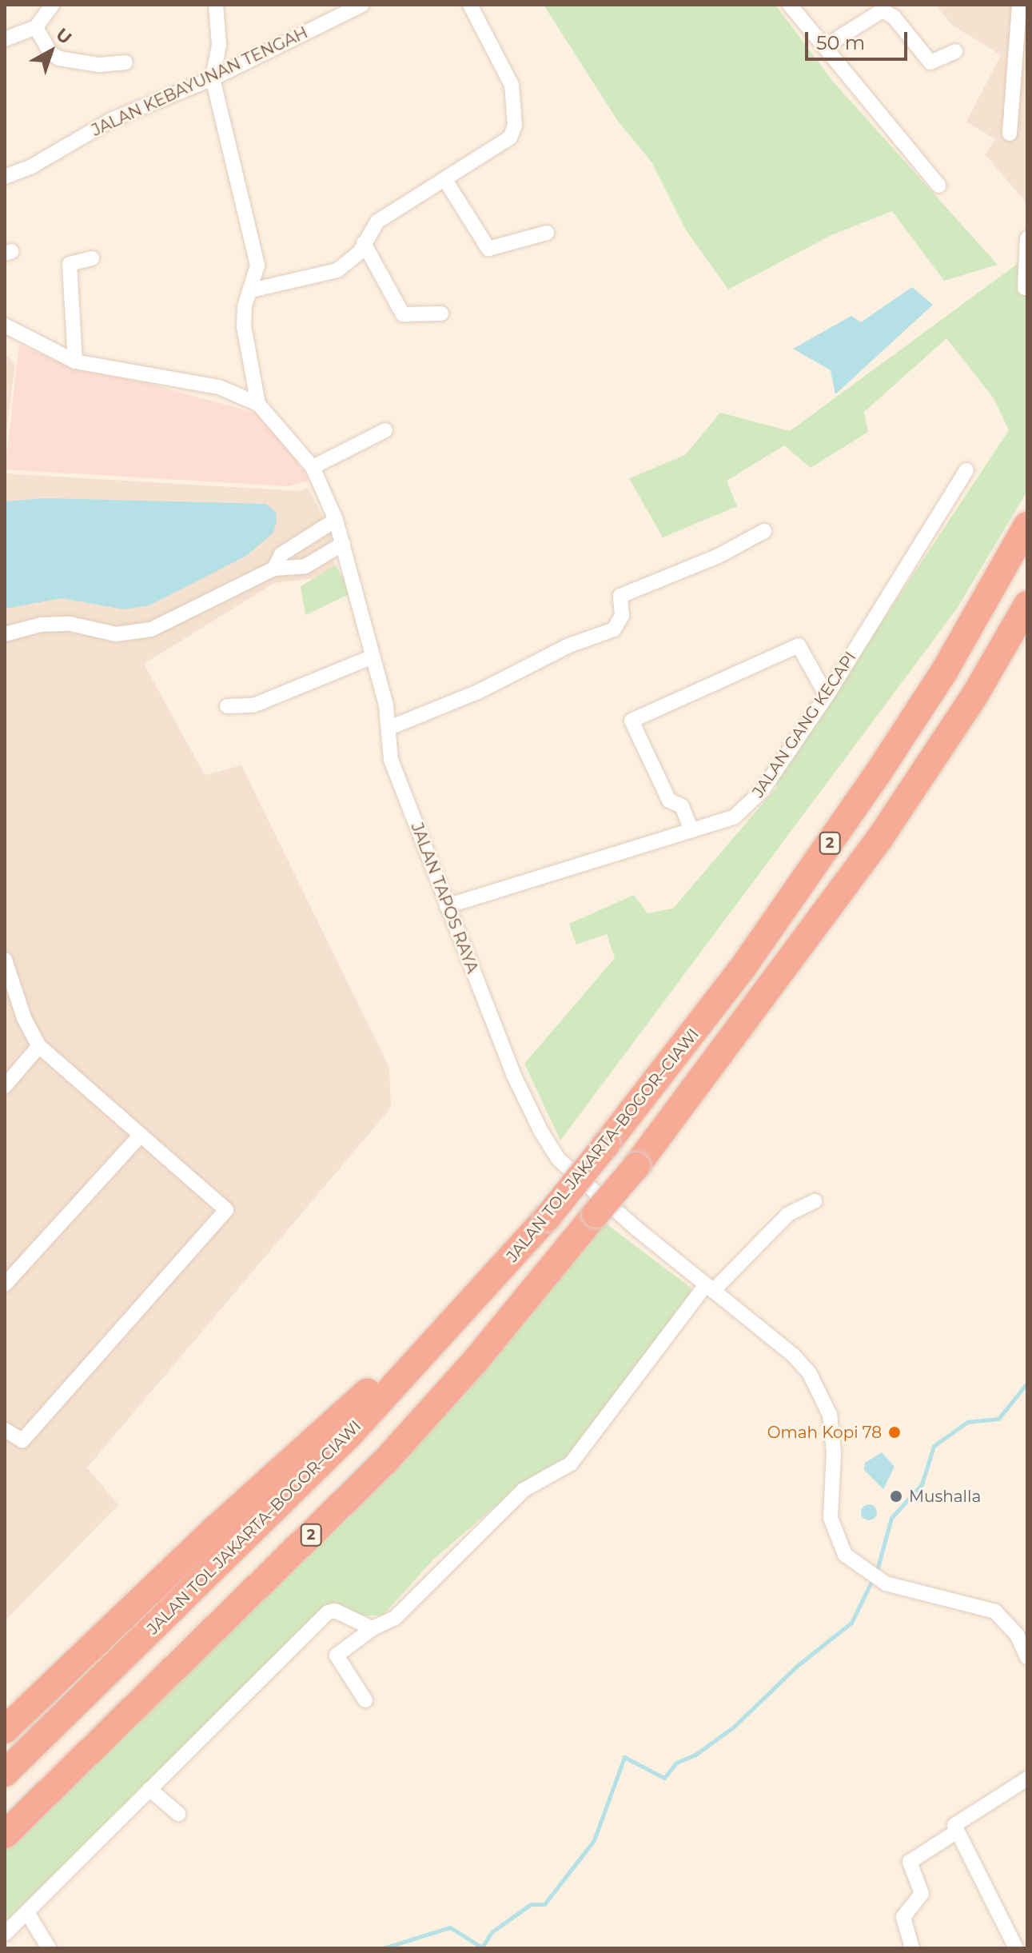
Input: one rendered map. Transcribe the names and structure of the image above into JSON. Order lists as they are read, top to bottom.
{
  "streets": {
    "highway": ["2", "JALAN TOL JAKARTA–BOGOR–CIAWI"],
    "street": ["JALAN KEBAYUNAN TENGAH", "JALAN GANG KECAPI", "JALAN TAPOS RAYA"]
  },
  "crossings": [
    ["JALAN GANG KECAPI", "JALAN TAPOS RAYA"]
  ],
  "places": ["Omah Kopi 78", "Mushalla"],
  "scale_bar": "50 m",
  "north": "top right"
}
